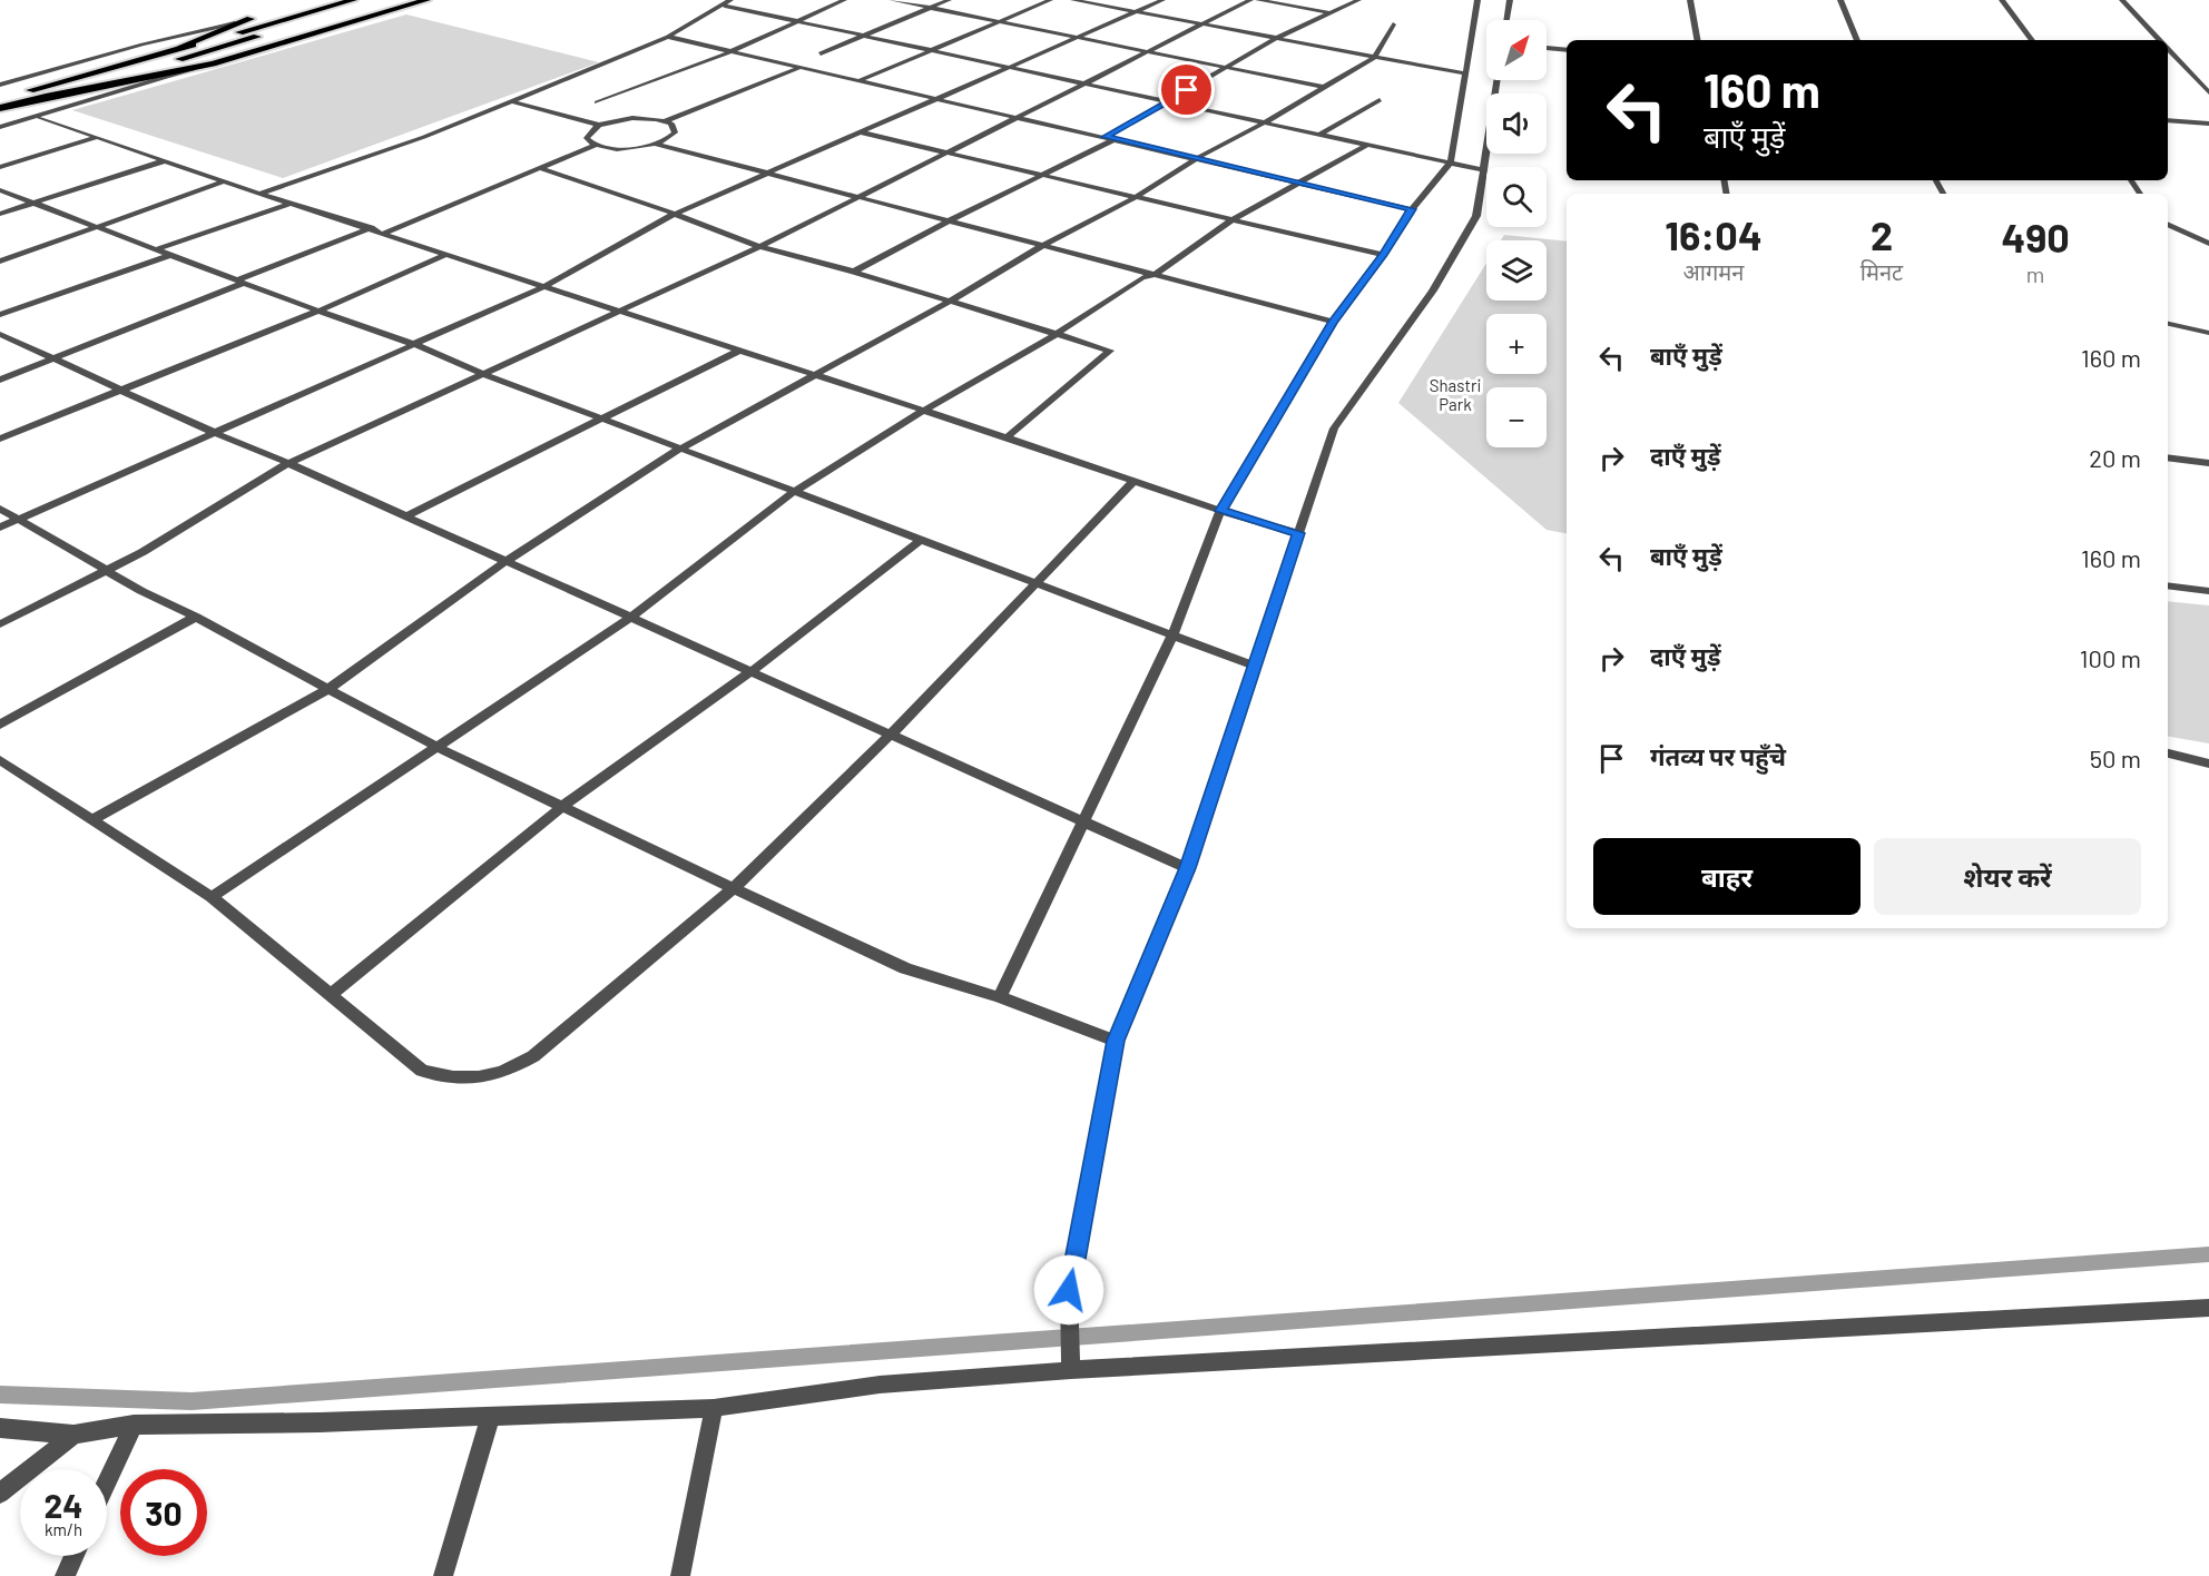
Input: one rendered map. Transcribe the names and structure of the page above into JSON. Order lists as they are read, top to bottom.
{
  "parks": ["Shastri Park"],
  "north": "top right",
  "page": {
    "map_buttons": ["+", "−"],
    "turn": ["160 m", "बाएँ मुड़ें"],
    "eta": [
      "16:04",
      "आगमन",
      "2",
      "मिनट",
      "490",
      "m"
    ],
    "list": [
      {
        "name": "बाएँ मुड़ें",
        "value": "160 m"
      },
      {
        "name": "दाएँ मुड़ें",
        "value": "20 m"
      },
      {
        "name": "बाएँ मुड़ें",
        "value": "160 m"
      },
      {
        "name": "दाएँ मुड़ें",
        "value": "100 m"
      },
      {
        "name": "गंतव्य पर पहुँचे",
        "value": "50 m"
      }
    ],
    "buttons": ["बाहर", "शेयर करें"],
    "speed": "24 km/h",
    "limit": "30"
  }
}
